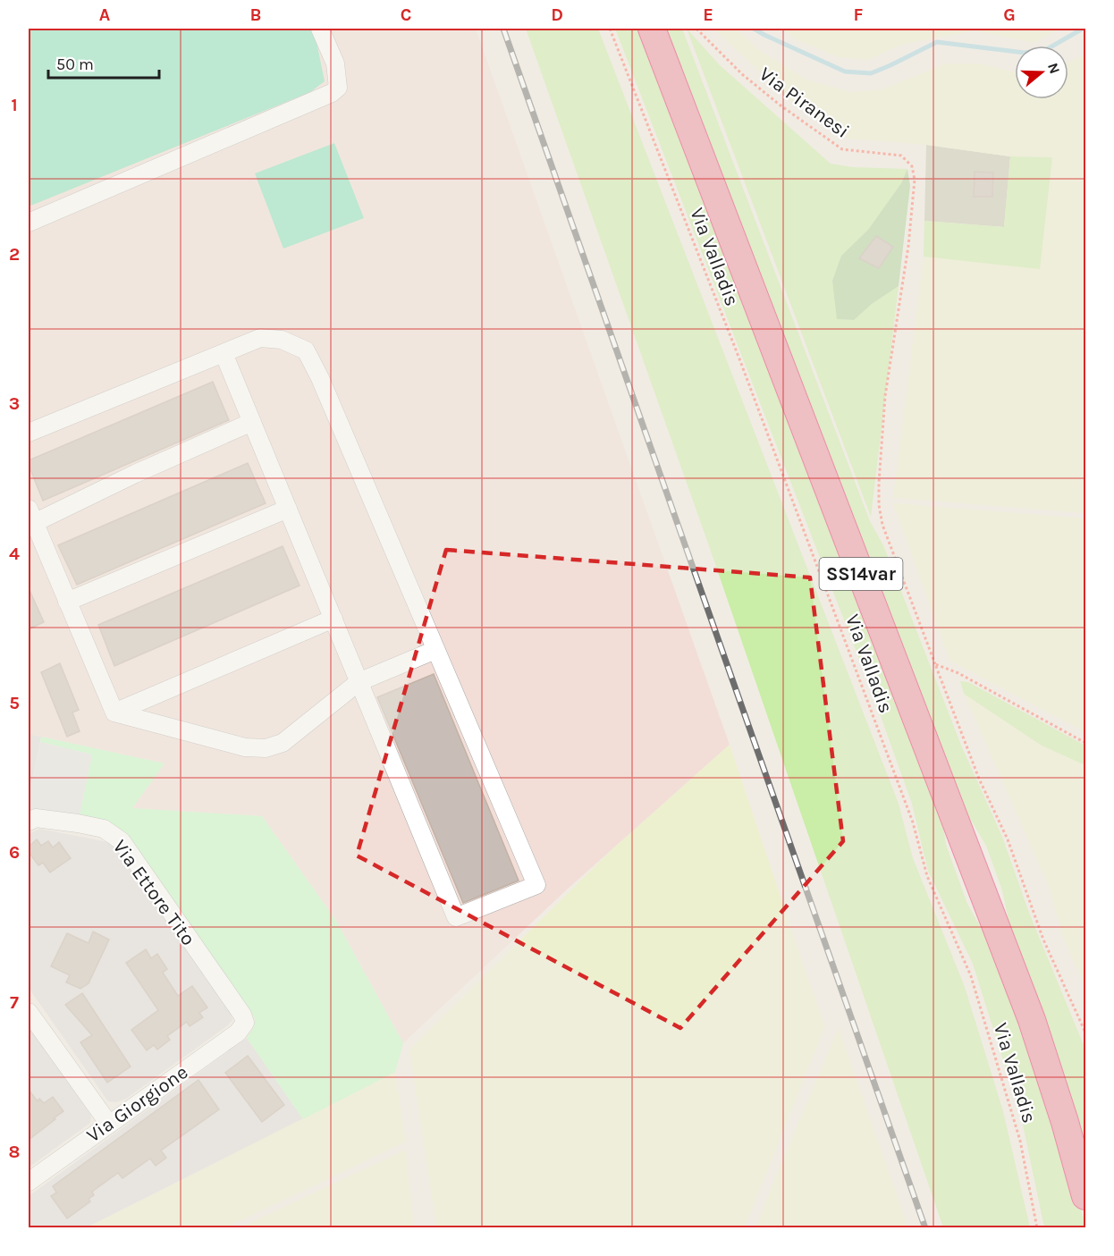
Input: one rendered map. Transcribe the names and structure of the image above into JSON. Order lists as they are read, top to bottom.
{
  "streets": {
    "highway": ["SS14var"],
    "street": ["Via Ettore Tito", "Via Giorgione"],
    "path": ["Via Piranesi", "Via Valladis"]
  },
  "crossings": [
    ["Via Ettore Tito", "Via Giorgione"]
  ],
  "scale_bar": "50 m",
  "north": "right",
  "grid": {
    "columns": [
      "A",
      "B",
      "C",
      "D",
      "E",
      "F",
      "G"
    ],
    "rows": [
      "1",
      "2",
      "3",
      "4",
      "5",
      "6",
      "7",
      "8"
    ]
  }
}
